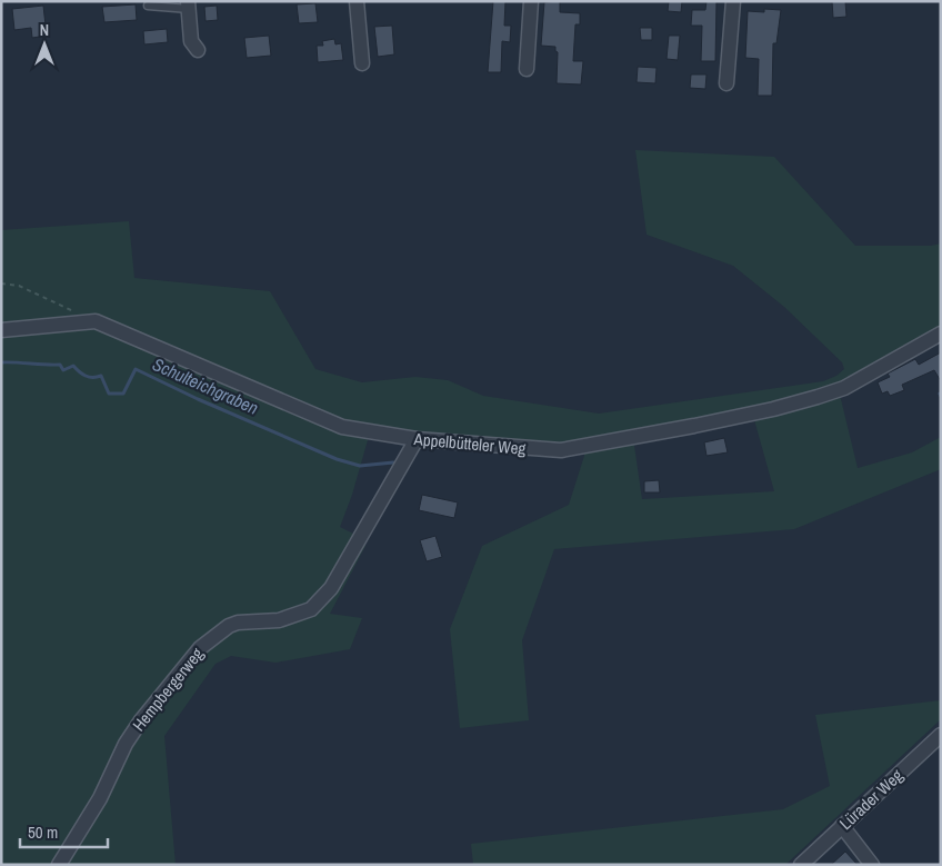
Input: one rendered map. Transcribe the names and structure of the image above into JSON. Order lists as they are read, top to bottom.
{
  "streets": {
    "street": ["Appelbütteler Weg", "Hempbergerweg", "Lürader Weg"]
  },
  "crossings": [
    ["Appelbütteler Weg", "Hempbergerweg"]
  ],
  "water": ["Schulteichgraben"],
  "scale_bar": "50 m",
  "north": "top"
}
